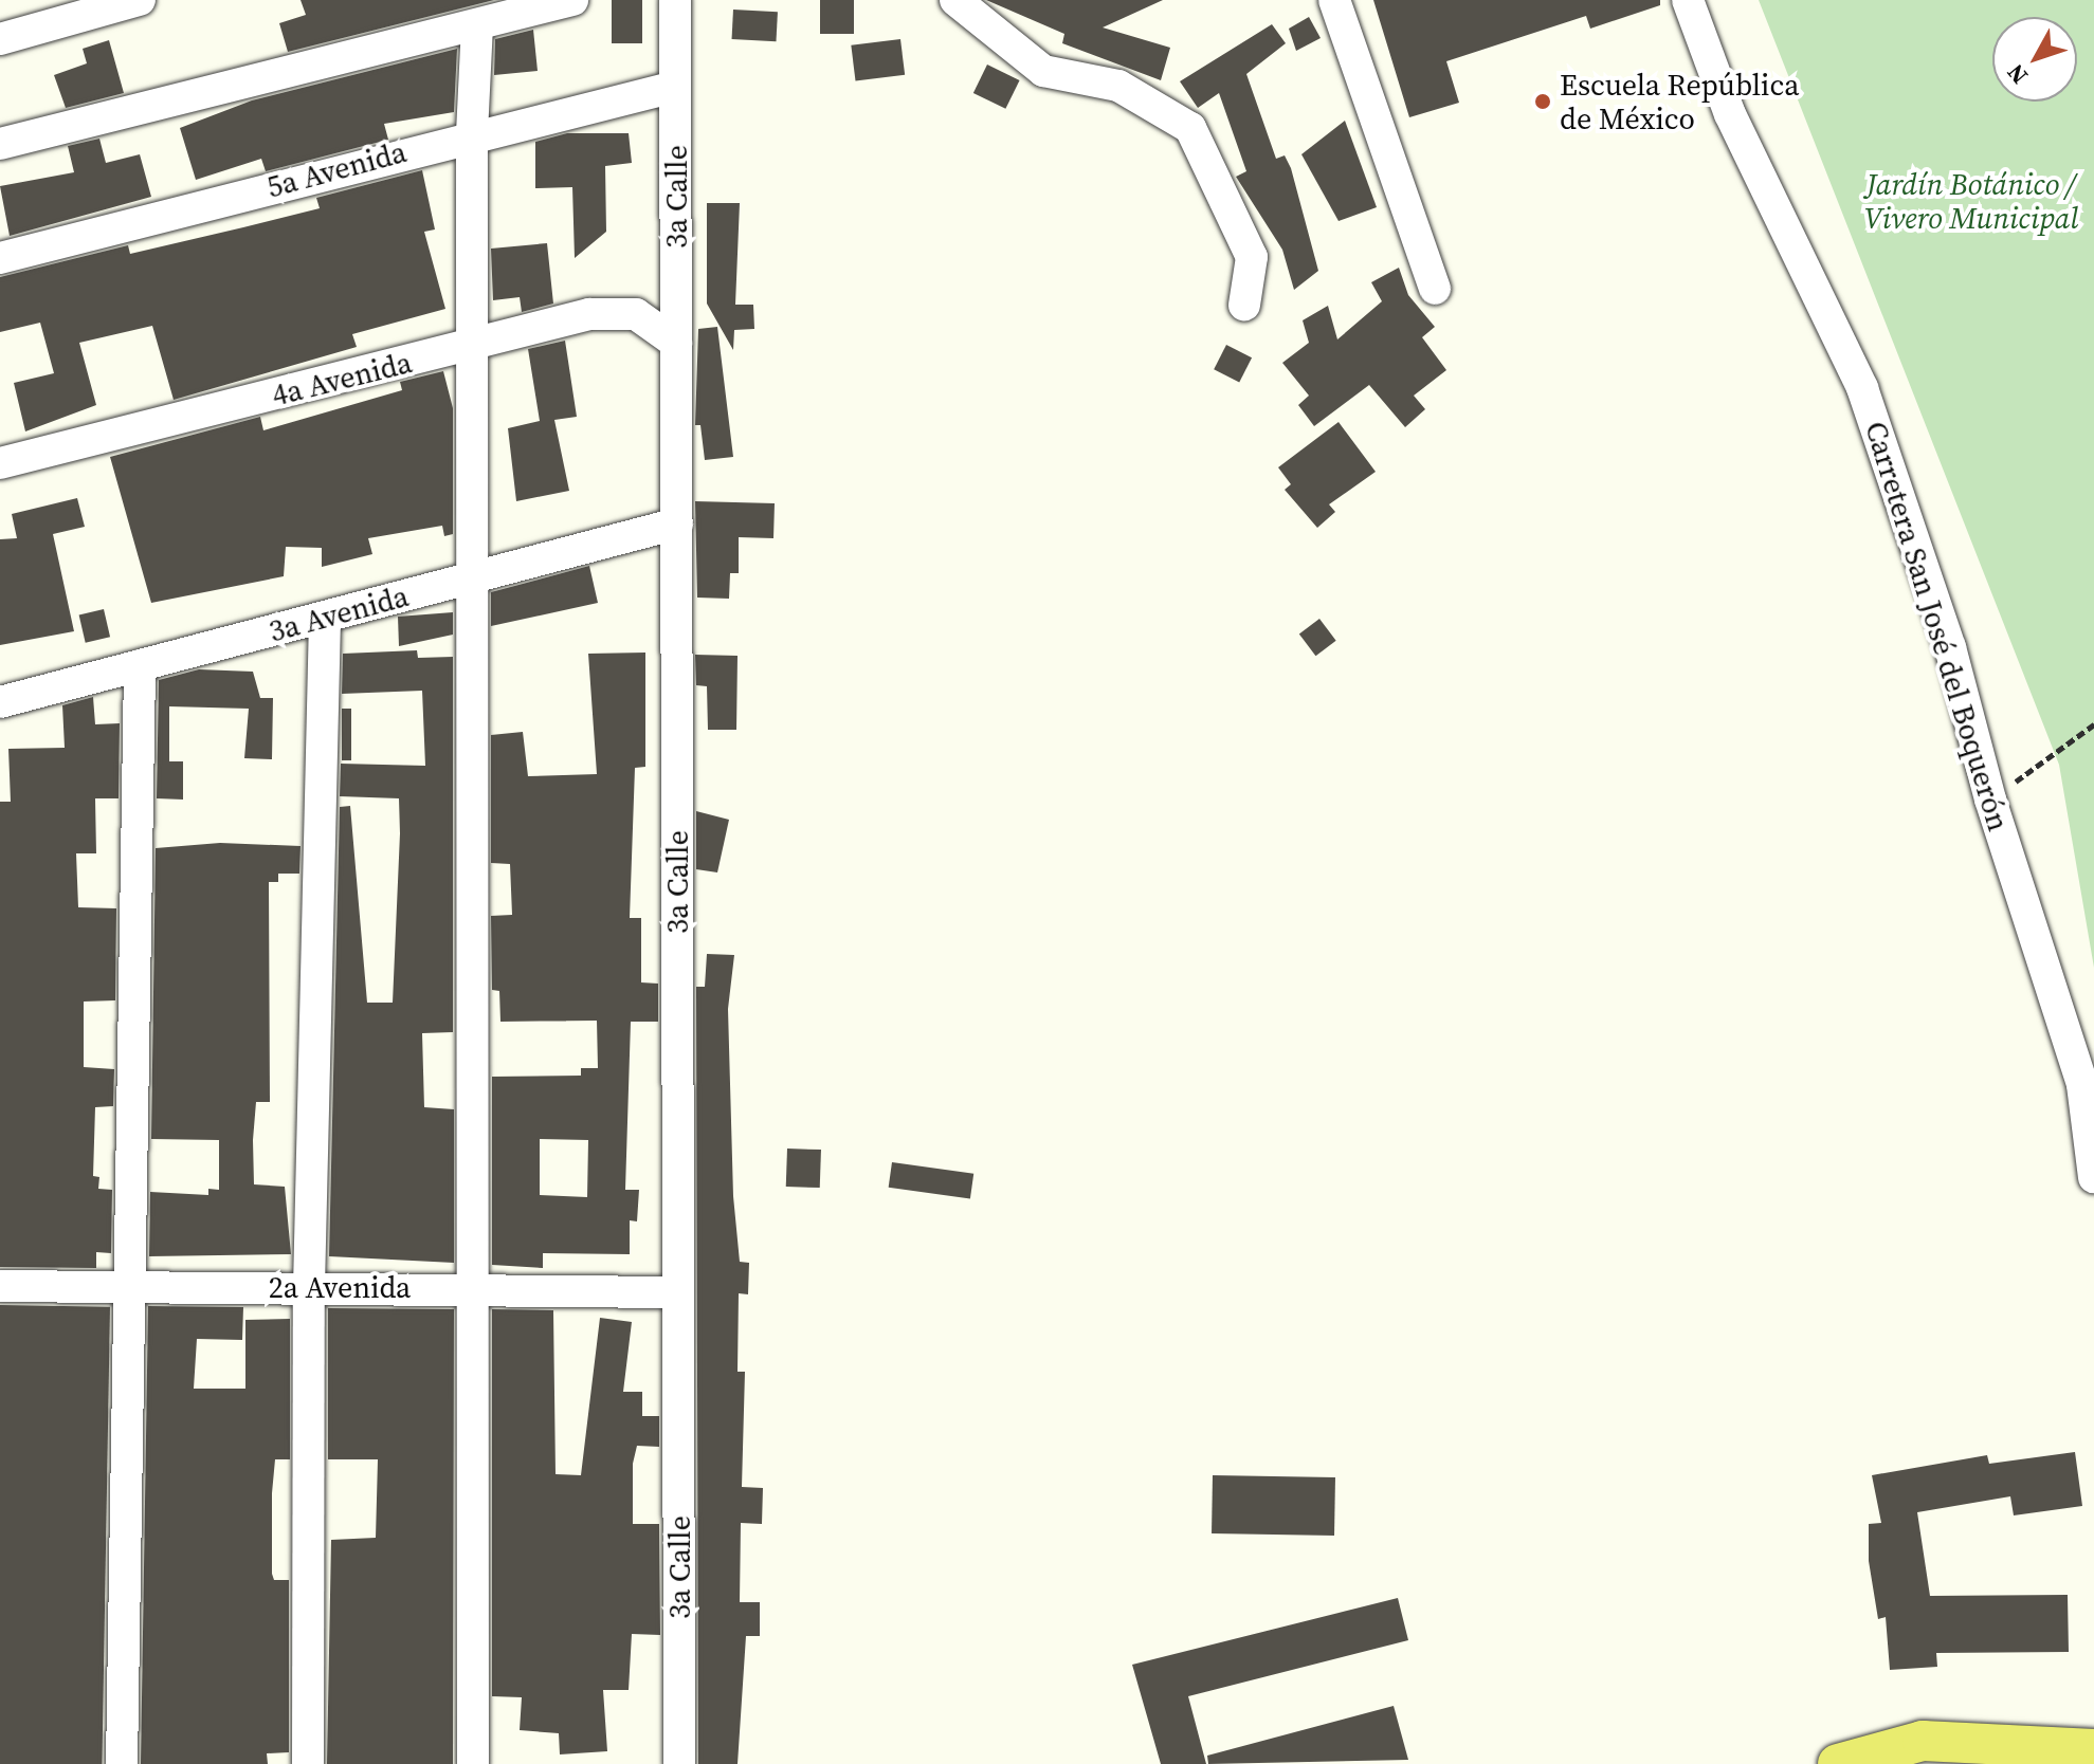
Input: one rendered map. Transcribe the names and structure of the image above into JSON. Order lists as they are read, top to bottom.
{
  "streets": {
    "street": [
      "5a Avenida",
      "3a Calle",
      "4a Avenida",
      "3a Avenida",
      "Carretera San José del Boquerón",
      "2a Avenida"
    ]
  },
  "crossings": [
    ["5a Avenida", "3a Calle"],
    ["3a Calle", "4a Avenida"],
    ["3a Calle", "3a Avenida"],
    ["3a Calle", "2a Avenida"]
  ],
  "parks": ["Jardín Botánico / Vivero Municipal"],
  "places": ["Escuela República de México"],
  "north": "bottom left"
}
